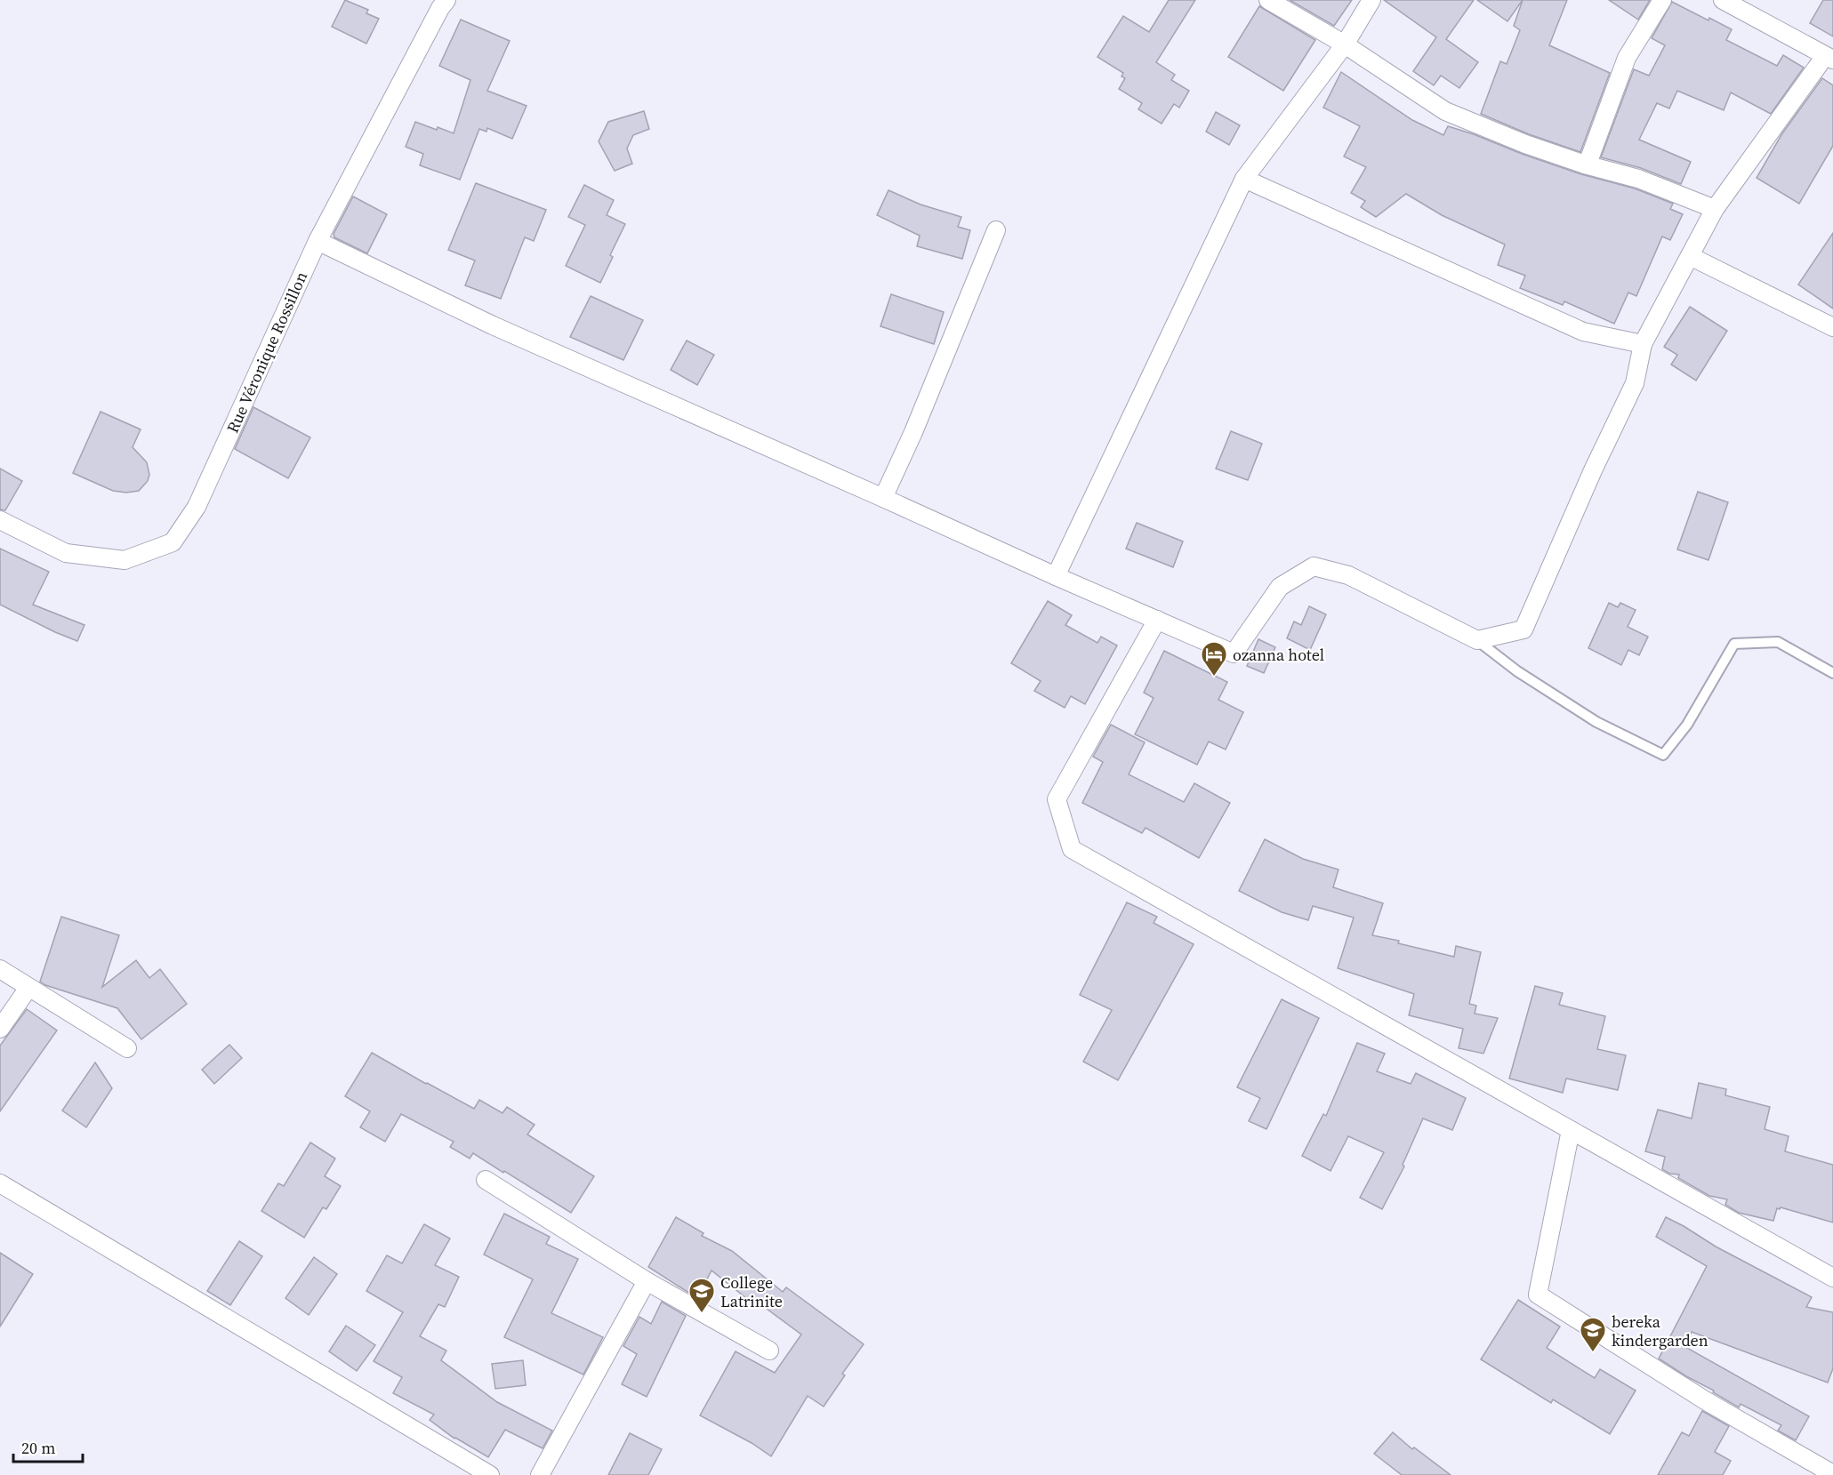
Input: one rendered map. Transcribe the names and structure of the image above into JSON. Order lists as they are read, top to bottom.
{
  "streets": {
    "street": ["Rue Véronique Rossillon"]
  },
  "places": {
    "hotel": ["ozanna hotel"],
    "school or university": ["College Latrinite", "bereka kindergarden"]
  },
  "scale_bar": "20 m"
}
